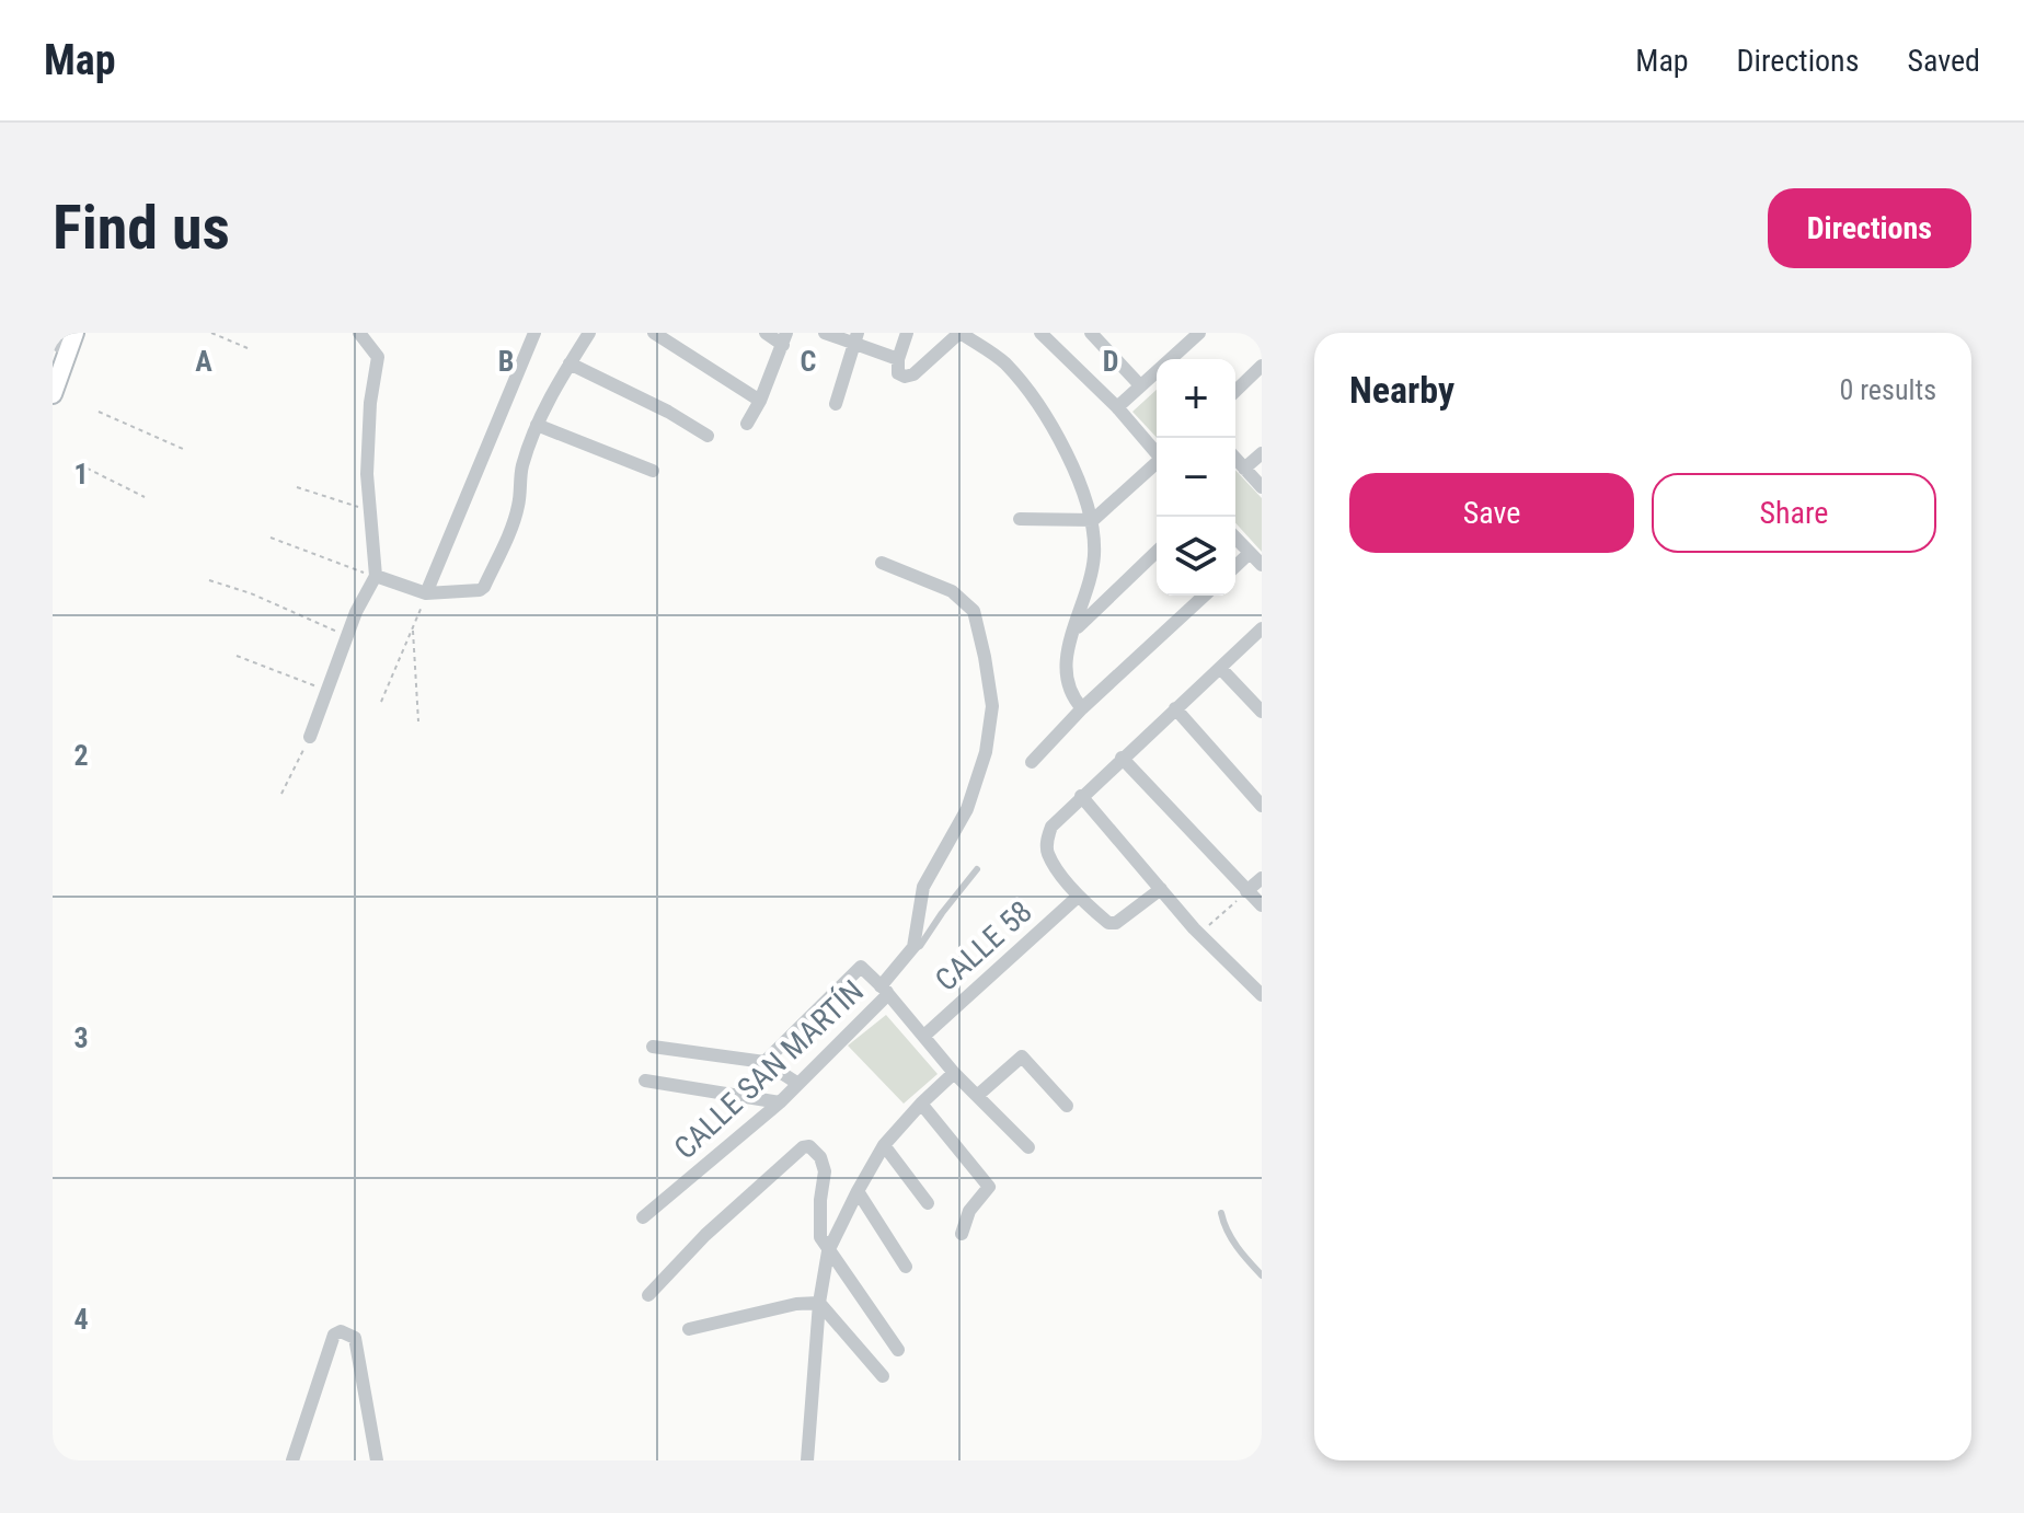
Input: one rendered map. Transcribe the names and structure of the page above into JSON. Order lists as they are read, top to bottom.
{
  "streets": {
    "street": ["CALLE 58", "CALLE SAN MARTÍN"]
  },
  "crossings": [
    ["CALLE 58", "CALLE SAN MARTÍN"]
  ],
  "page": {
    "header": "Map",
    "nav": ["Map", "Directions", "Saved"],
    "buttons": [
      "Directions",
      ["Save", "Share"]
    ],
    "title": "Find us",
    "heading": ["Nearby", "0 results"],
    "map_buttons": ["+", "−"]
  },
  "grid": {
    "columns": [
      "A",
      "B",
      "C",
      "D"
    ],
    "rows": [
      "1",
      "2",
      "3",
      "4"
    ]
  }
}
